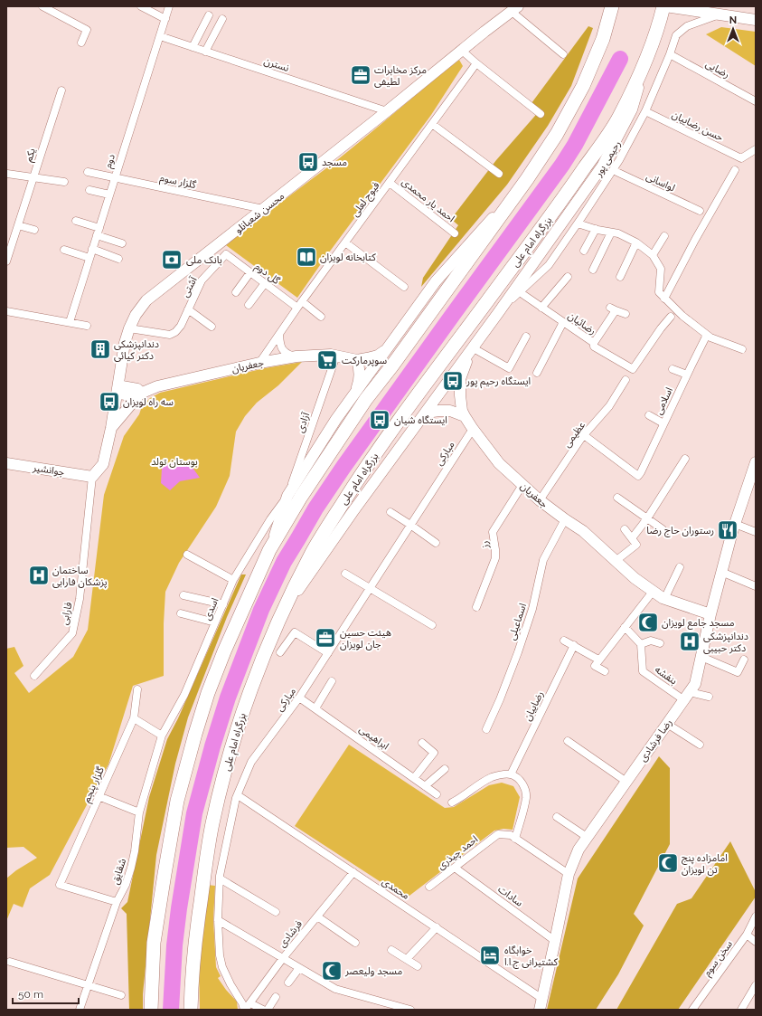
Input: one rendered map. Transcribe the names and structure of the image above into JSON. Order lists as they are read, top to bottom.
{
  "streets": {
    "highway": ["بزرگراه امام علی"],
    "main road": [
      "محسن شعبانلو",
      "جعفریان",
      "جوانشیر",
      "رضا فرشادی"
    ],
    "street": [
      "نسترن",
      "رضایی",
      "حسن رضاییان",
      "یکم",
      "رحیمی پور",
      "دوم",
      "گلزار سوم",
      "لواسانی",
      "فیوج لعلی",
      "احمد یار محمدی",
      "گل دوم",
      "آشتی",
      "رضائیان",
      "اسلامی",
      "آزادی",
      "عظیمی",
      "مبارکی",
      "رز",
      "اسدی",
      "فارابی",
      "اسماعیلی",
      "بنفشه",
      "رضاییان",
      "ابراهیمی",
      "گلزار پنجم",
      "احمد چیذری",
      "شقایق",
      "محمدی",
      "سادات",
      "فرشادی",
      "سخن سوم"
    ]
  },
  "crossings": [
    ["نسترن", "دوم"],
    ["نسترن", "محسن شعبانلو"],
    ["رضایی", "رحیمی پور"],
    ["حسن رضاییان", "رحیمی پور"],
    ["رحیمی پور", "لواسانی"],
    ["رحیمی پور", "رضائیان"],
    ["دوم", "گلزار سوم"],
    ["گلزار سوم", "محسن شعبانلو"],
    ["فیوج لعلی", "احمد یار محمدی"],
    ["فیوج لعلی", "گل دوم"],
    ["فیوج لعلی", "جعفریان"],
    ["محسن شعبانلو", "آشتی"],
    ["محسن شعبانلو", "جوانشیر"],
    ["محسن شعبانلو", "فارابی"],
    ["گل دوم", "آشتی"],
    ["جعفریان", "آزادی"],
    ["جعفریان", "عظیمی"],
    ["جعفریان", "مبارکی"],
    ["جعفریان", "رز"],
    ["جعفریان", "اسماعیلی"],
    ["جعفریان", "رضا فرشادی"],
    ["اسلامی", "عظیمی"],
    ["آزادی", "اسدی"],
    ["مبارکی", "ابراهیمی"],
    ["مبارکی", "محمدی"],
    ["مبارکی", "فرشادی"],
    ["جوانشیر", "فارابی"],
    ["اسدی", "شقایق"],
    ["بنفشه", "رضا فرشادی"],
    ["رضا فرشادی", "محمدی"],
    ["رضا فرشادی", "سادات"],
    ["گلزار پنجم", "شقایق"],
    ["احمد چیذری", "سادات"],
    ["محمدی", "فرشادی"]
  ],
  "parks": ["بوستان تولد"],
  "places": {
    "office": ["مرکز مخابرات لطیفی", "هیئت حسین جان لویزان"],
    "bus stop": [
      "مسجد",
      "ایستگاه رحیم پور",
      "سه راه لویزان",
      "ایستگاه شیان"
    ],
    "library": ["کتابخانه لویزان"],
    "bank": ["بانک ملی"],
    "building": ["دندانپزشکی دکتر کیائی"],
    "supermarket": ["سوپرمارکت"],
    "restaurant": ["رستوران حاج رضا"],
    "hospital": ["ساختمان پزشکان فارابی", "دندانپزشکی دکتر حبیبی"],
    "mosque": ["مسجد جامع لویزان", "امامزاده پنج تن لویزان", "مسجد ولیعصر"],
    "hotel": ["خوابگاه کشتیرانی ج.ا.ا"]
  },
  "scale_bar": "50 m",
  "north": "top"
}
